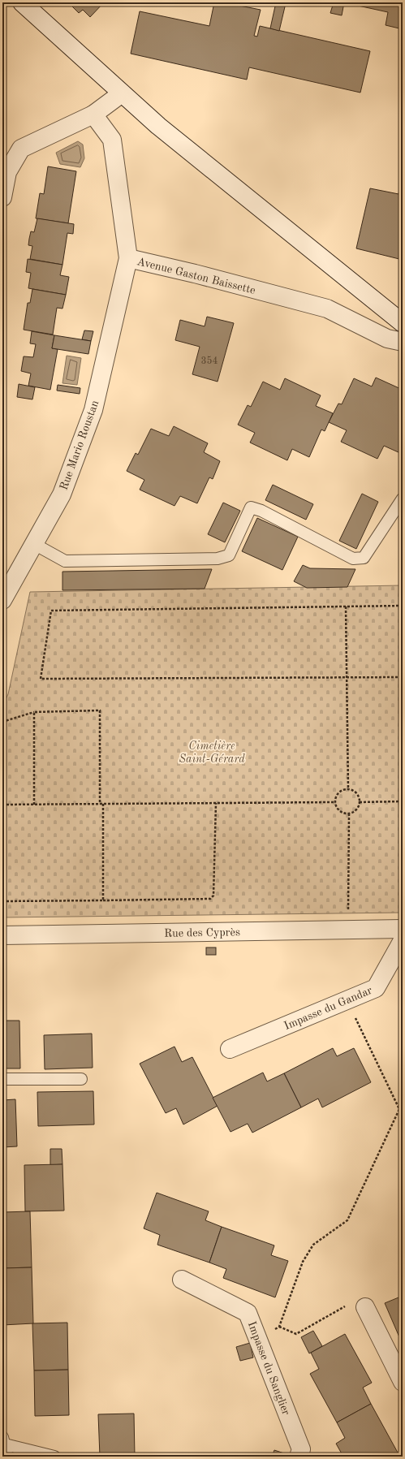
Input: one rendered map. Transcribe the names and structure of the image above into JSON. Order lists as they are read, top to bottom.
{
  "streets": {
    "street": [
      "Avenue Gaston Baissette",
      "Rue Mario Roustan",
      "Rue des Cyprès",
      "Impasse du Gandar",
      "Impasse du Sanglier"
    ]
  },
  "crossings": [
    ["Avenue Gaston Baissette", "Rue Mario Roustan"]
  ],
  "parks": ["Cimetière Saint-Gérard"],
  "house_numbers": ["354"]
}
